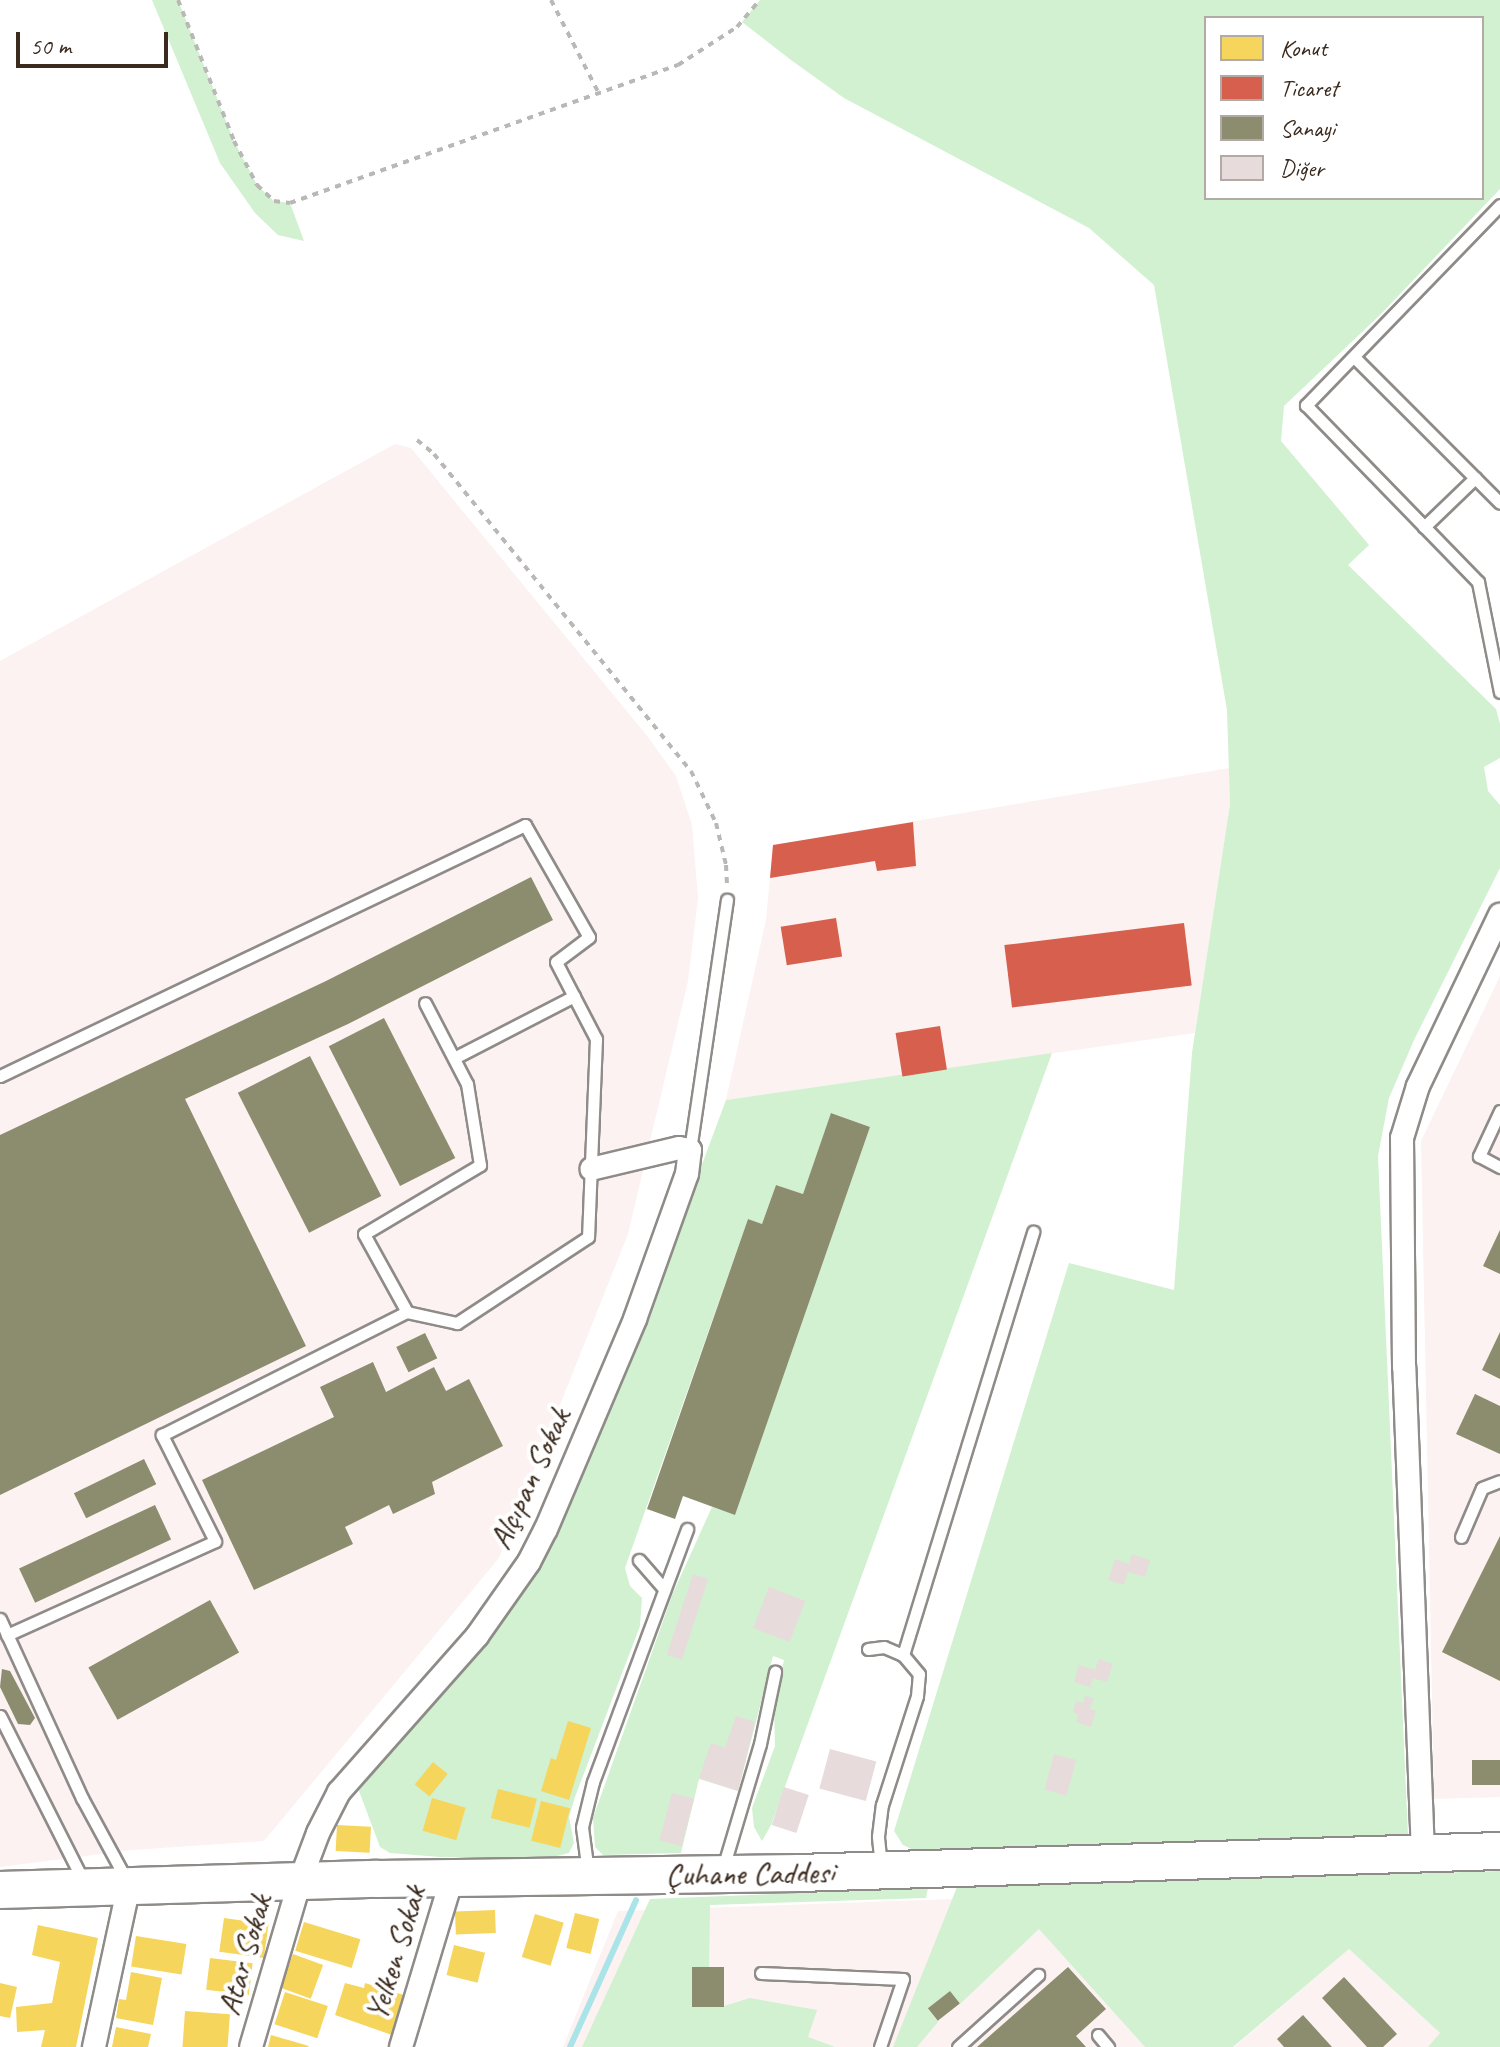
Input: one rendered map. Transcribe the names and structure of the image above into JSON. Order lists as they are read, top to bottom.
{
  "streets": {
    "main road": ["Çuhane Caddesi"],
    "street": ["Alçıpan Sokak", "Yelken Sokak", "Atar Sokak"]
  },
  "crossings": [
    ["Alçıpan Sokak", "Çuhane Caddesi"],
    ["Alçıpan Sokak", "Atar Sokak"],
    ["Çuhane Caddesi", "Yelken Sokak"],
    ["Çuhane Caddesi", "Atar Sokak"]
  ],
  "legend": [
    "Konut",
    "Ticaret",
    "Sanayi",
    "Diğer"
  ],
  "scale_bar": "50 m"
}
